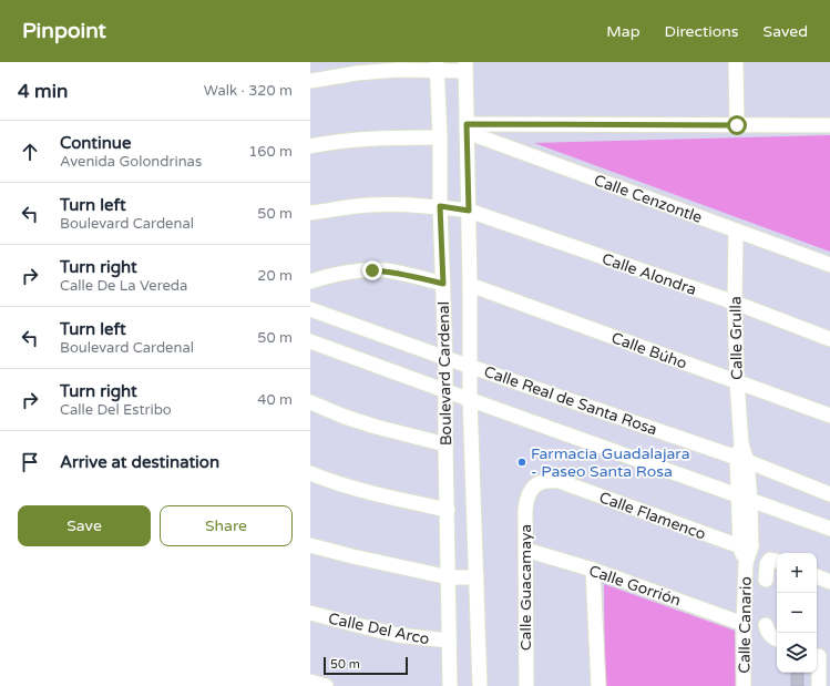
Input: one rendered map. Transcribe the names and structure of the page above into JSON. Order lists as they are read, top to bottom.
{
  "streets": {
    "street": [
      "Calle Cenzontle",
      "Calle Alondra",
      "Calle Grulla",
      "Calle Búho",
      "Boulevard Cardenal",
      "Calle Real de Santa Rosa",
      "Calle Flamenco",
      "Calle Gorrión",
      "Calle Guacamaya",
      "Calle Canario",
      "Calle Del Arco"
    ]
  },
  "crossings": [
    ["Calle Cenzontle", "Calle Grulla"],
    ["Calle Cenzontle", "Boulevard Cardenal"],
    ["Calle Alondra", "Calle Grulla"],
    ["Calle Alondra", "Boulevard Cardenal"],
    ["Calle Grulla", "Calle Búho"],
    ["Calle Grulla", "Calle Real de Santa Rosa"],
    ["Calle Grulla", "Calle Canario"],
    ["Calle Búho", "Boulevard Cardenal"],
    ["Boulevard Cardenal", "Calle Real de Santa Rosa"],
    ["Boulevard Cardenal", "Calle Del Arco"],
    ["Calle Real de Santa Rosa", "Calle Canario"],
    ["Calle Flamenco", "Calle Guacamaya"],
    ["Calle Flamenco", "Calle Canario"],
    ["Calle Gorrión", "Calle Guacamaya"],
    ["Calle Gorrión", "Calle Canario"]
  ],
  "places": ["Farmacia Guadalajara - Paseo Santa Rosa"],
  "scale_bar": "50 m",
  "page": {
    "header": "Pinpoint",
    "nav": ["Map", "Directions", "Saved"],
    "heading": ["4 min", "Walk · 320 m"],
    "list": [
      ["Continue", "Avenida Golondrinas", "160 m"],
      ["Turn left", "Boulevard Cardenal", "50 m"],
      ["Turn right", "Calle De La Vereda", "20 m"],
      ["Turn left", "Boulevard Cardenal", "50 m"],
      ["Turn right", "Calle Del Estribo", "40 m"],
      "Arrive at destination"
    ],
    "buttons": ["Save", "Share"],
    "map_buttons": ["+", "−"],
    "scale": "50 m"
  }
}
